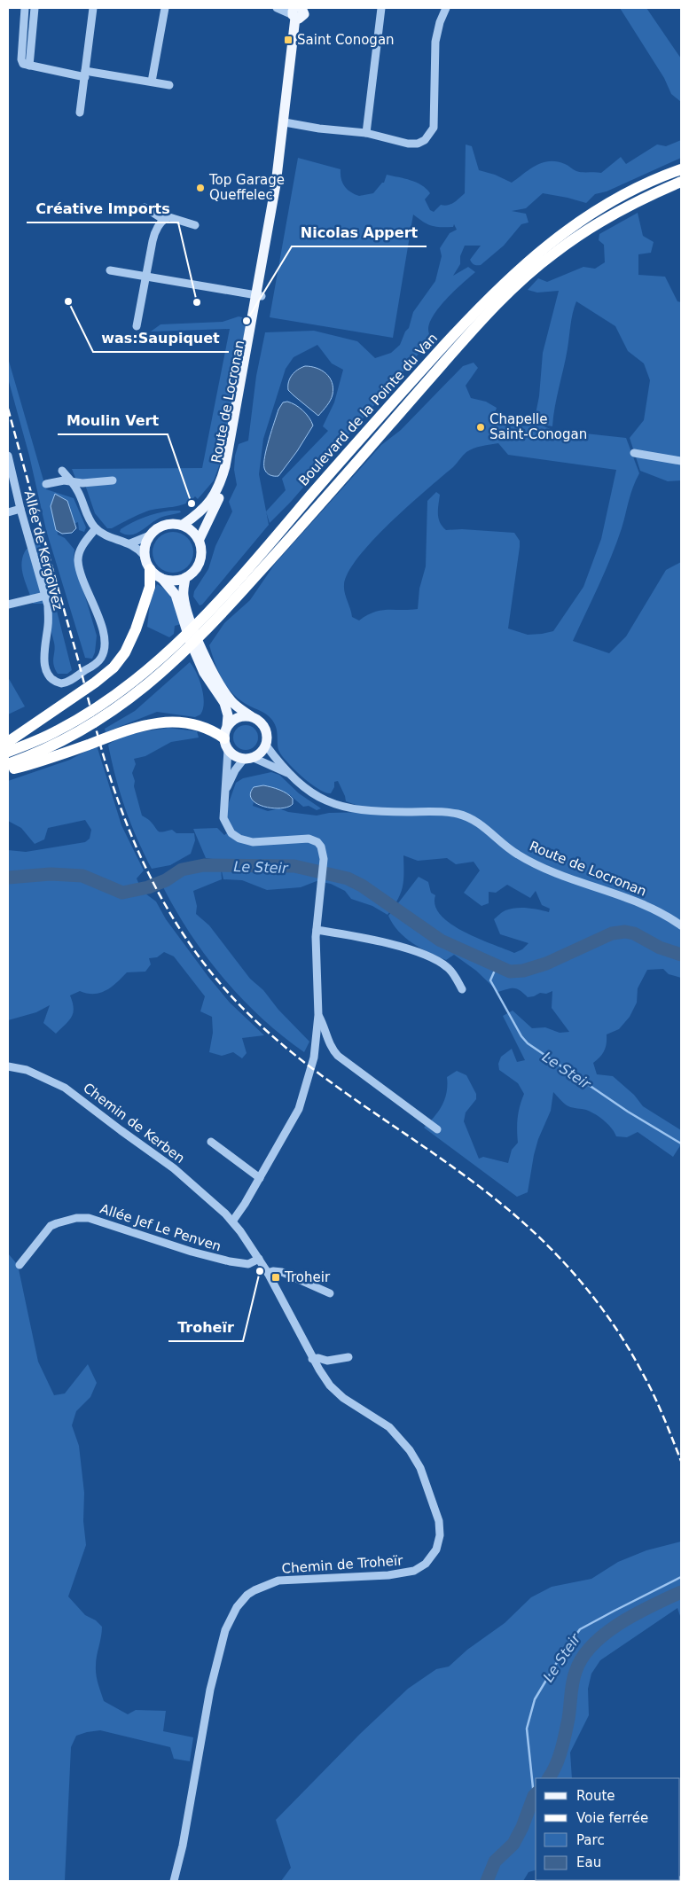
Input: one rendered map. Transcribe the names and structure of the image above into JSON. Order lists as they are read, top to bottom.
{
  "streets": {
    "highway": ["Boulevard de la Pointe du Van"],
    "main road": ["Route de Locronan"],
    "street": [
      "Allée de Kergolvez",
      "Chemin de Kerben",
      "Allée Jef Le Penven",
      "Chemin de Troheïr"
    ]
  },
  "crossings": [
    ["Chemin de Kerben", "Chemin de Troheïr"],
    ["Allée Jef Le Penven", "Chemin de Troheïr"]
  ],
  "water": ["Le Steir"],
  "places": {
    "transit": ["Saint Conogan", "Troheir"],
    "other": [
      "Top Garage Queffelec",
      "was:Saupiquet",
      "Créative Imports",
      "Nicolas Appert",
      "Chapelle Saint-Conogan",
      "Moulin Vert",
      "Troheïr"
    ]
  },
  "legend": [
    "Route",
    "Voie ferrée",
    "Parc",
    "Eau"
  ]
}
